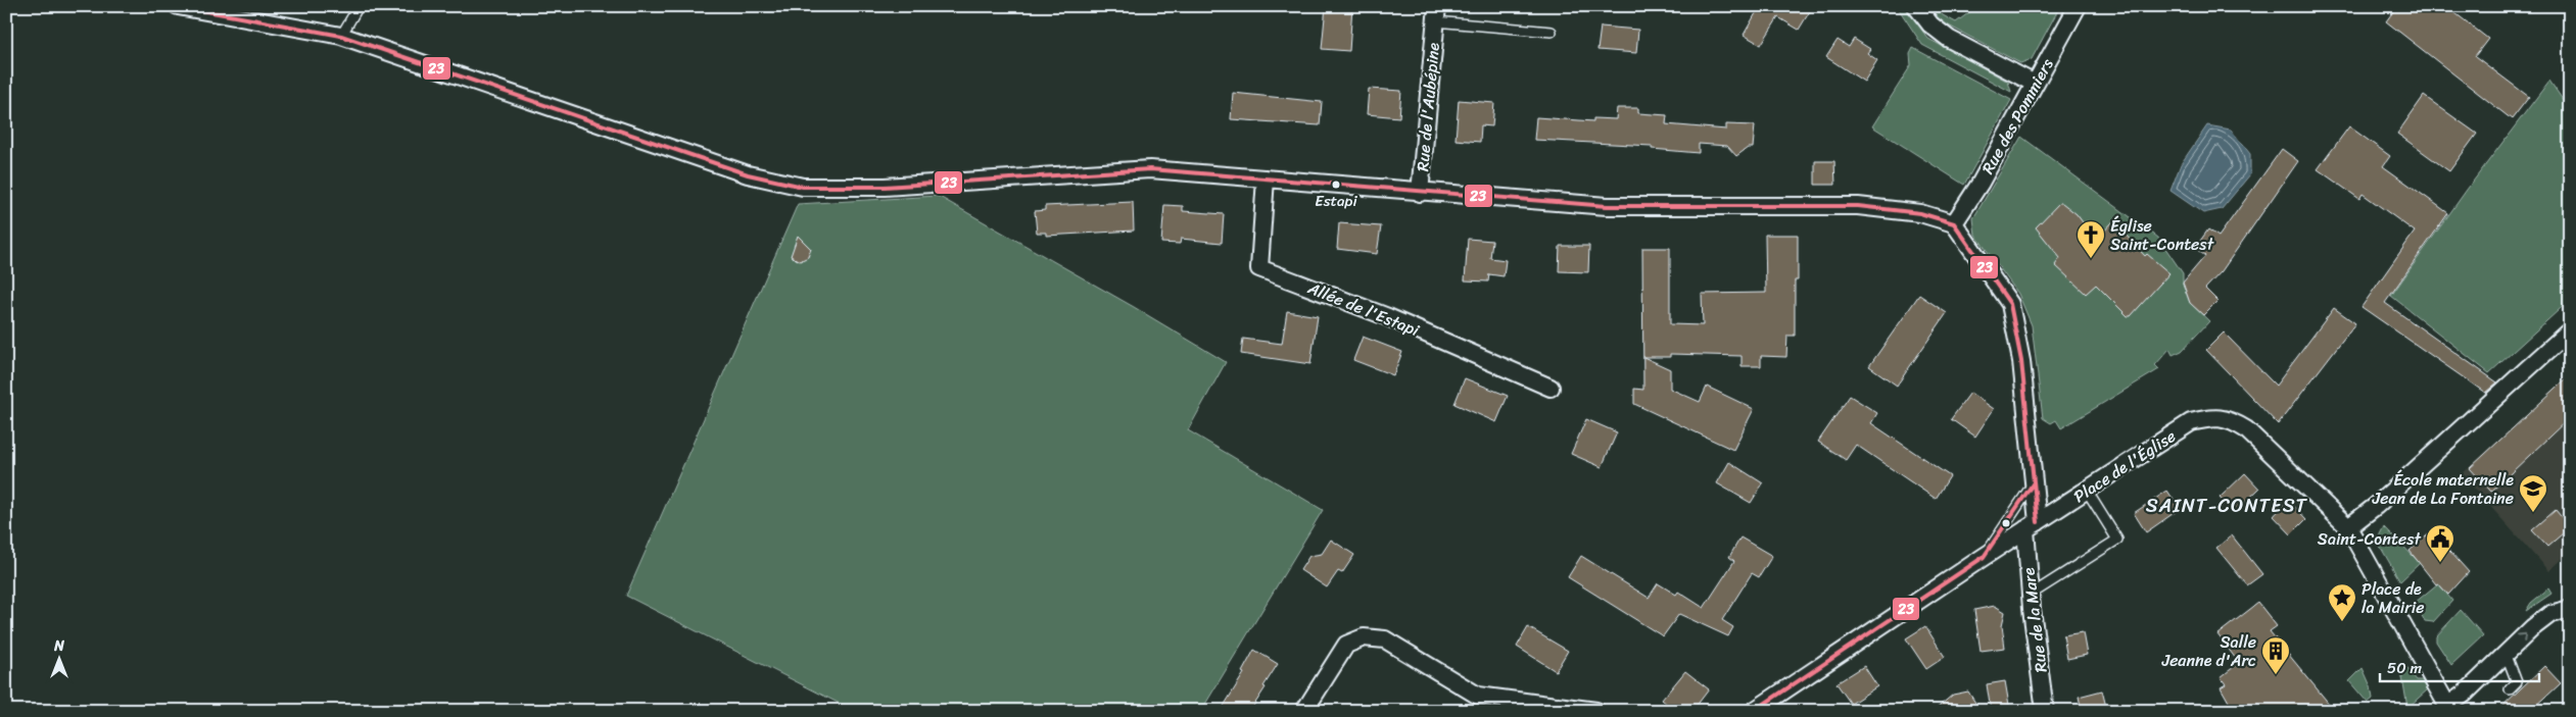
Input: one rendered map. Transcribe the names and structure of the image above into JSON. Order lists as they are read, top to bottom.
{
  "streets": {
    "street": [
      "Rue de l'Aubépine",
      "Rue des Pommiers",
      "Allée de l'Estapi",
      "Place de l'Église",
      "Rue de la Mare"
    ]
  },
  "crossings": [
    ["Rue des Pommiers", "Rue de la Mare"],
    ["Place de l'Église", "Rue de la Mare"]
  ],
  "districts": ["SAINT-CONTEST"],
  "places": {
    "other": ["Estapi"],
    "church": ["Église Saint-Contest"],
    "school or university": ["École maternelle Jean de La Fontaine"],
    "public building": ["Saint-Contest"],
    "place": ["Place de la Mairie"],
    "building": ["Salle Jeanne d'Arc"]
  },
  "lines": ["transit line 23"],
  "scale_bar": "50 m",
  "north": "top"
}
